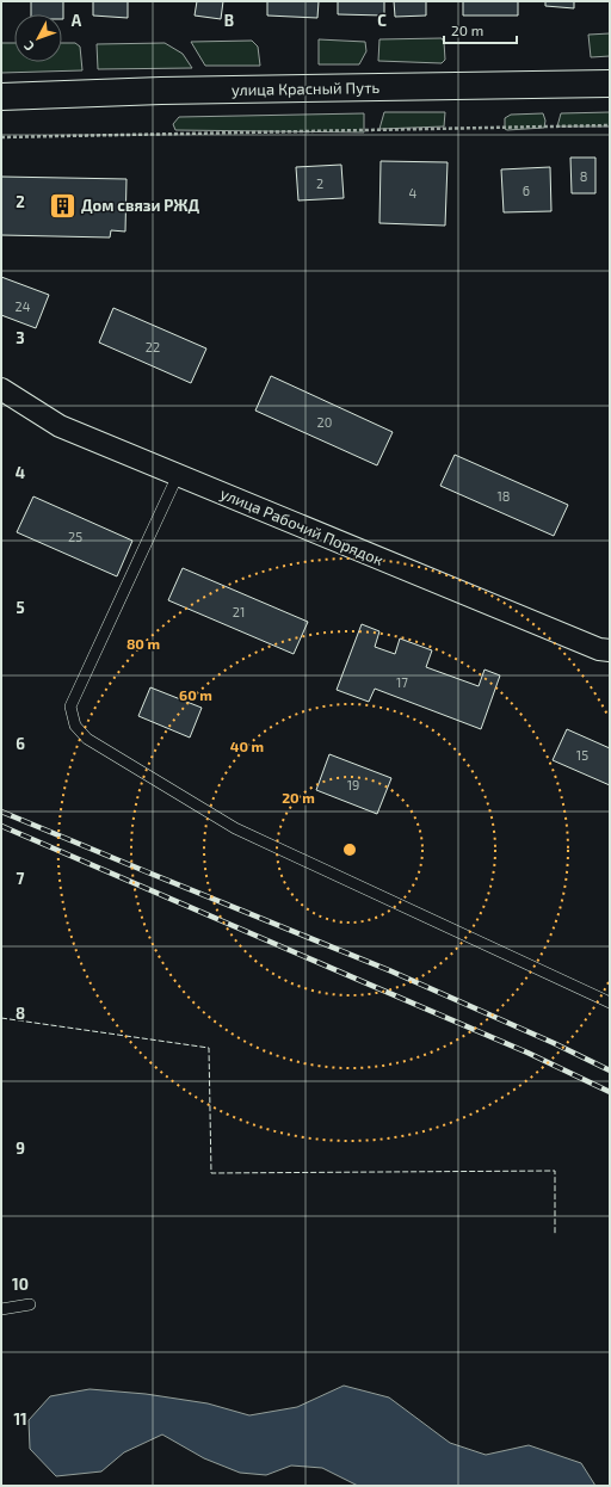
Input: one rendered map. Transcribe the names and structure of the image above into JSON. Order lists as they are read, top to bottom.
{
  "streets": {
    "main road": ["улица Красный Путь"],
    "street": ["улица Рабочий Порядок"]
  },
  "places": {
    "building": ["Дом связи РЖД"]
  },
  "house_numbers": [
    "8",
    "2",
    "6",
    "4",
    "24",
    "22",
    "20",
    "18",
    "25",
    "21",
    "17",
    "15",
    "19"
  ],
  "scale_bar": "20 m",
  "north": "bottom left",
  "grid": {
    "columns": ["A", "B", "C"],
    "rows": [
      "2",
      "3",
      "4",
      "5",
      "6",
      "7",
      "8",
      "9",
      "10",
      "11"
    ]
  },
  "rings": [
    "80 m",
    "60 m",
    "40 m",
    "20 m"
  ]
}
